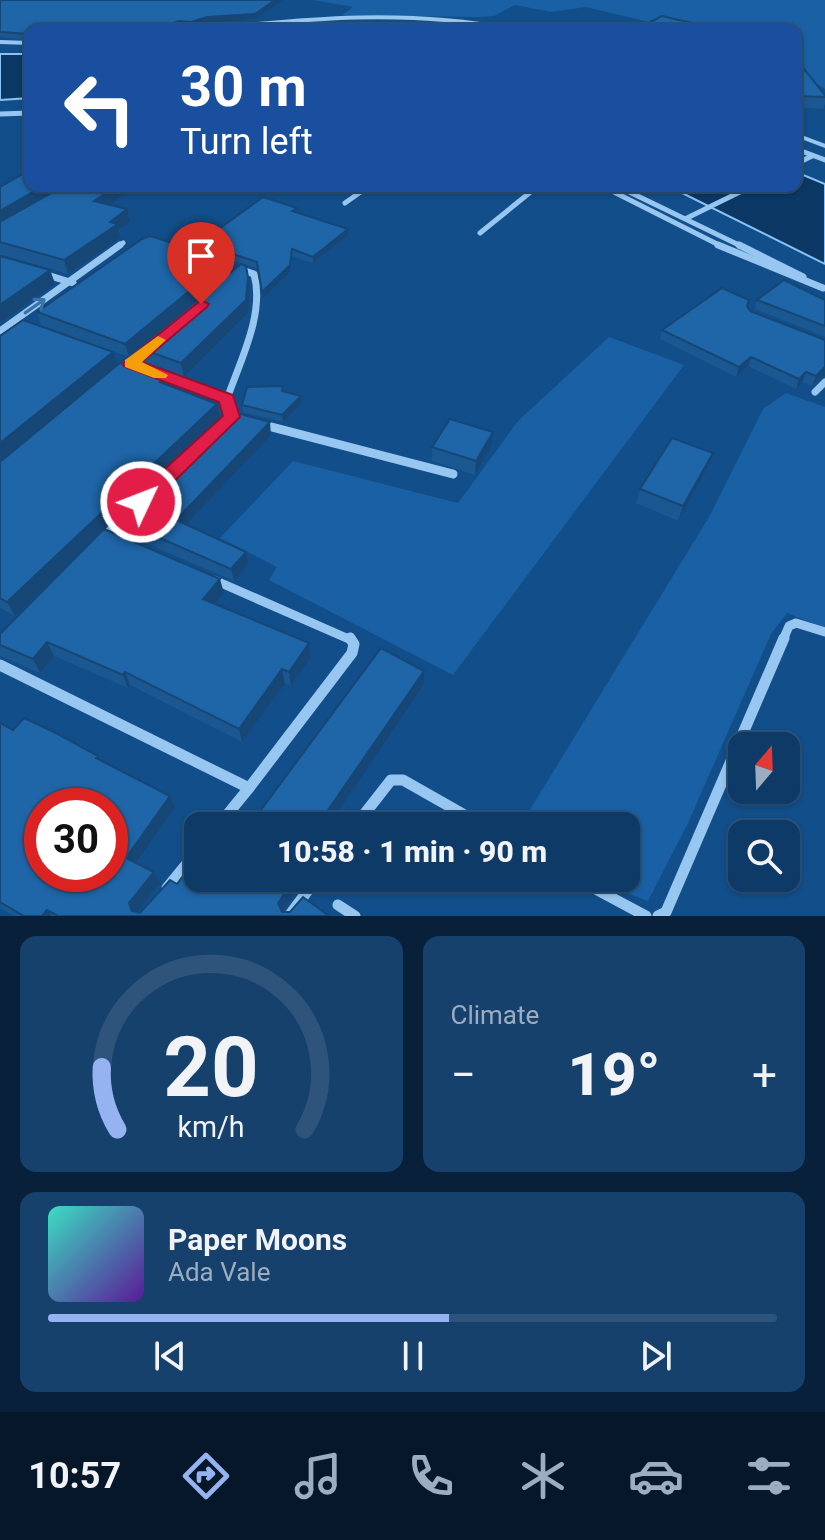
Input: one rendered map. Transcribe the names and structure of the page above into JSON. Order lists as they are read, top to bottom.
{
  "north": "top",
  "page": {
    "turn": ["30 m", "Turn left"],
    "limit": "30",
    "trip": "10:58 · 1 min · 90 m",
    "tile": "Climate",
    "heat": ["−", "19°", "+"],
    "song": ["Paper Moons", "Ada Vale"],
    "tabs": "10:57",
    "gauge": ["20", "km/h"]
  }
}
